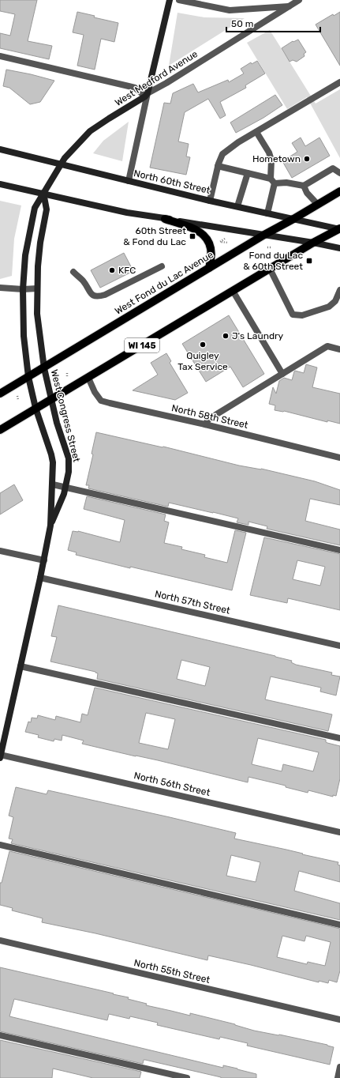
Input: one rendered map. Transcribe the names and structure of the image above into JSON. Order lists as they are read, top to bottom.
{
  "streets": {
    "main road": ["West Fond du Lac Avenue", "WI 145"],
    "street": [
      "West Medford Avenue",
      "North 60th Street",
      "West Congress Street",
      "North 58th Street",
      "North 57th Street",
      "North 56th Street",
      "North 55th Street"
    ]
  },
  "crossings": [
    ["West Medford Avenue", "North 60th Street"],
    ["West Medford Avenue", "West Congress Street"],
    ["North 60th Street", "West Fond du Lac Avenue"],
    ["North 60th Street", "WI 145"],
    ["West Fond du Lac Avenue", "West Congress Street"],
    ["WI 145", "West Congress Street"],
    ["WI 145", "North 58th Street"],
    ["West Congress Street", "North 57th Street"],
    ["West Congress Street", "North 56th Street"]
  ],
  "places": {
    "other": [
      "Hometown",
      "KFC",
      "J's Laundry",
      "Quigley Tax Service"
    ],
    "transit": ["60th Street & Fond du Lac", "Fond du Lac & 60th Street"]
  },
  "scale_bar": "50 m"
}
